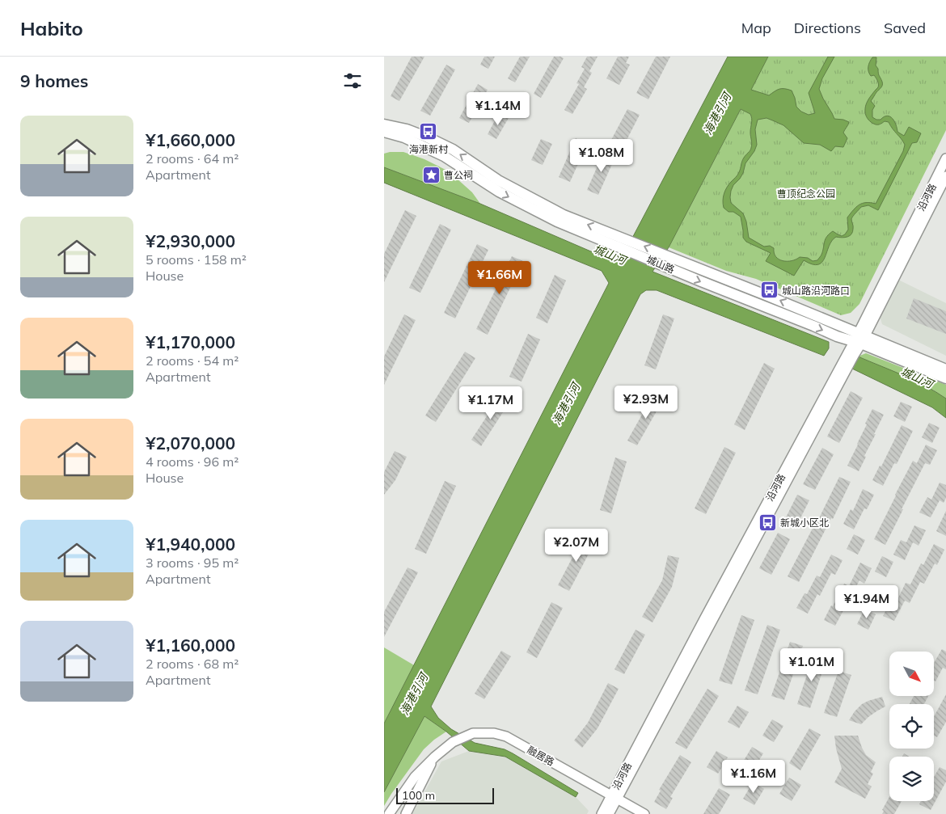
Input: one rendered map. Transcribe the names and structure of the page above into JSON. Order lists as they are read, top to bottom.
{
  "streets": {
    "main road": ["城山路"],
    "street": ["沿河路", "融居路"]
  },
  "crossings": [
    ["沿河路", "城山路"],
    ["沿河路", "融居路"]
  ],
  "water": ["海港引河", "城山河"],
  "parks": ["曹顶纪念公园"],
  "places": {
    "bus stop": ["海港新村", "城山路沿河路口", "新城小区北"],
    "place": ["曹公祠"]
  },
  "scale_bar": "100 m",
  "north": "bottom right",
  "page": {
    "header": "Habito",
    "nav": ["Map", "Directions", "Saved"],
    "heading": "9 homes",
    "price": [
      "¥1.14M",
      "¥1.08M",
      "¥1.66M",
      "¥2.93M",
      "¥1.17M",
      "¥2.07M",
      "¥1.94M",
      "¥1.01M",
      "¥1.16M"
    ],
    "list": [
      {
        "name": "¥1,660,000",
        "note": "2 rooms · 64 m² · Apartment"
      },
      {
        "name": "¥2,930,000",
        "note": "5 rooms · 158 m² · House"
      },
      {
        "name": "¥1,170,000",
        "note": "2 rooms · 54 m² · Apartment"
      },
      {
        "name": "¥2,070,000",
        "note": "4 rooms · 96 m² · House"
      },
      {
        "name": "¥1,940,000",
        "note": "3 rooms · 95 m² · Apartment"
      },
      {
        "name": "¥1,160,000",
        "note": "2 rooms · 68 m² · Apartment"
      }
    ],
    "scale": "100 m"
  }
}
